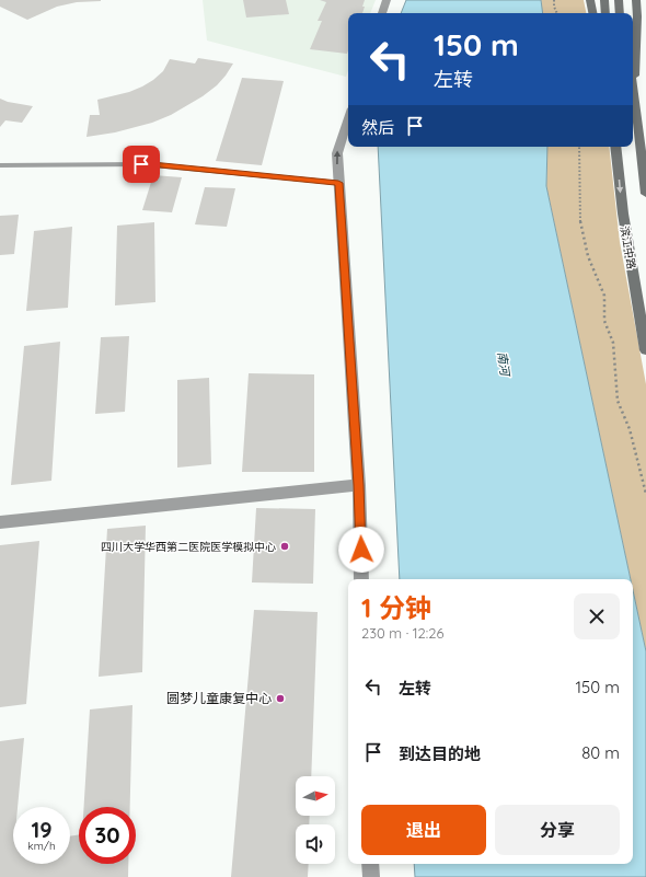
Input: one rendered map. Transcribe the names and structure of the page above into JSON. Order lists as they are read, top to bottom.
{
  "streets": {
    "main road": ["滨江中路"]
  },
  "one_way": ["滨江中路"],
  "water": ["南河"],
  "places": ["四川大学华西第二医院医学模拟中心", "圆梦儿童康复中心"],
  "north": "right",
  "page": {
    "turn": ["150 m", "左转"],
    "then": "然后",
    "heading": ["1 分钟", "230 m · 12:26"],
    "list": [
      {
        "name": "左转",
        "value": "150 m"
      },
      {
        "name": "到达目的地",
        "value": "80 m"
      }
    ],
    "buttons": ["退出", "分享"],
    "speed": "19 km/h",
    "limit": "30"
  }
}
